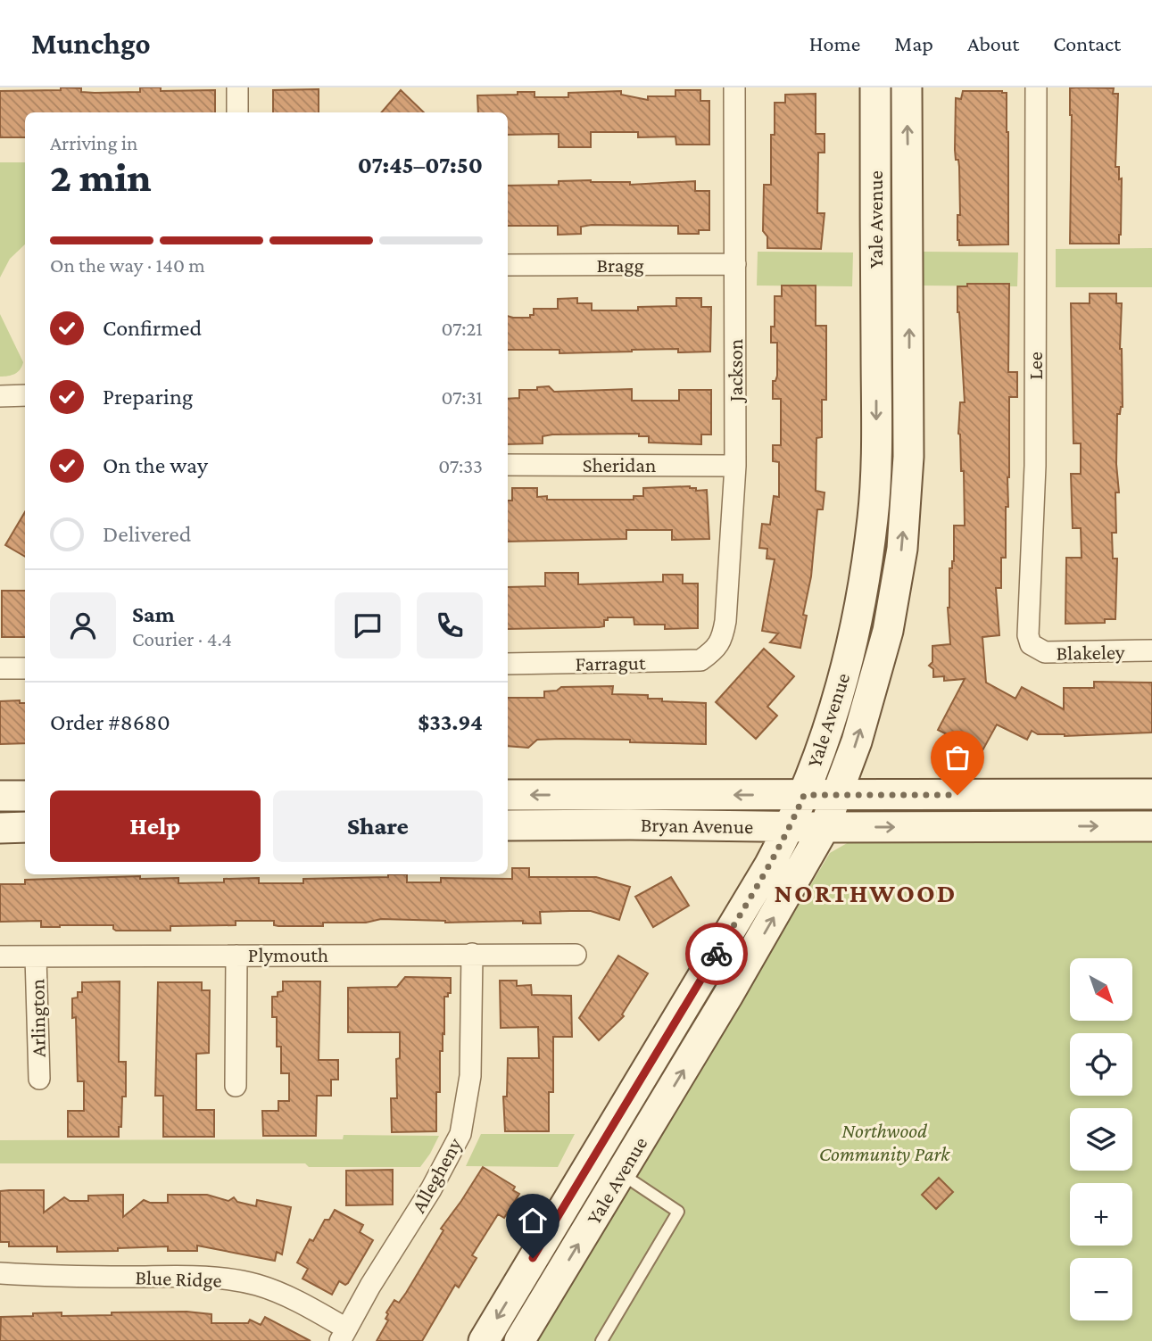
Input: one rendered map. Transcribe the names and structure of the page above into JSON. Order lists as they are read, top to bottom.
{
  "streets": {
    "main road": ["Yale Avenue", "Bryan Avenue"],
    "street": [
      "Bragg",
      "Lee",
      "Jackson",
      "Sheridan",
      "Blakeley",
      "Farragut",
      "Plymouth",
      "Arlington",
      "Allegheny",
      "Blue Ridge"
    ]
  },
  "crossings": [
    ["Yale Avenue", "Bryan Avenue"],
    ["Bragg", "Jackson"],
    ["Lee", "Blakeley"],
    ["Jackson", "Sheridan"],
    ["Jackson", "Farragut"],
    ["Plymouth", "Arlington"],
    ["Plymouth", "Allegheny"],
    ["Allegheny", "Blue Ridge"]
  ],
  "districts": ["NORTHWOOD"],
  "parks": ["Northwood Community Park"],
  "north": "bottom right",
  "page": {
    "header": "Munchgo",
    "nav": [
      "Home",
      "Map",
      "About",
      "Contact"
    ],
    "heading": ["2 min", "Arriving in", "07:45–07:50"],
    "panel": [
      "Sam",
      "Courier · 4.4",
      "Order #8680",
      "$33.94"
    ],
    "bar": "On the way · 140 m",
    "list": [
      ["Confirmed", "07:21"],
      ["Preparing", "07:31"],
      ["On the way", "07:33"],
      "Delivered"
    ],
    "buttons": ["Help", "Share"],
    "map_buttons": ["+", "−"]
  }
}
